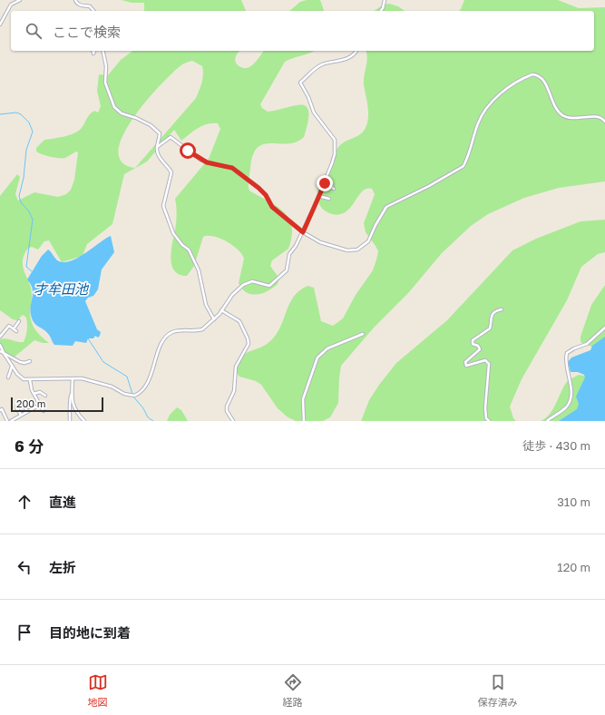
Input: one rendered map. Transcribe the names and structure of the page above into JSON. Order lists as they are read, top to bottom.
{
  "water": ["才牟田池"],
  "scale_bar": "200 m",
  "page": {
    "search": "ここで検索",
    "scale": "200 m",
    "heading": ["6 分", "徒歩 · 430 m"],
    "list": [
      ["直進", "310 m"],
      ["左折", "120 m"],
      "目的地に到着"
    ],
    "nav": ["地図", "経路", "保存済み"]
  }
}
